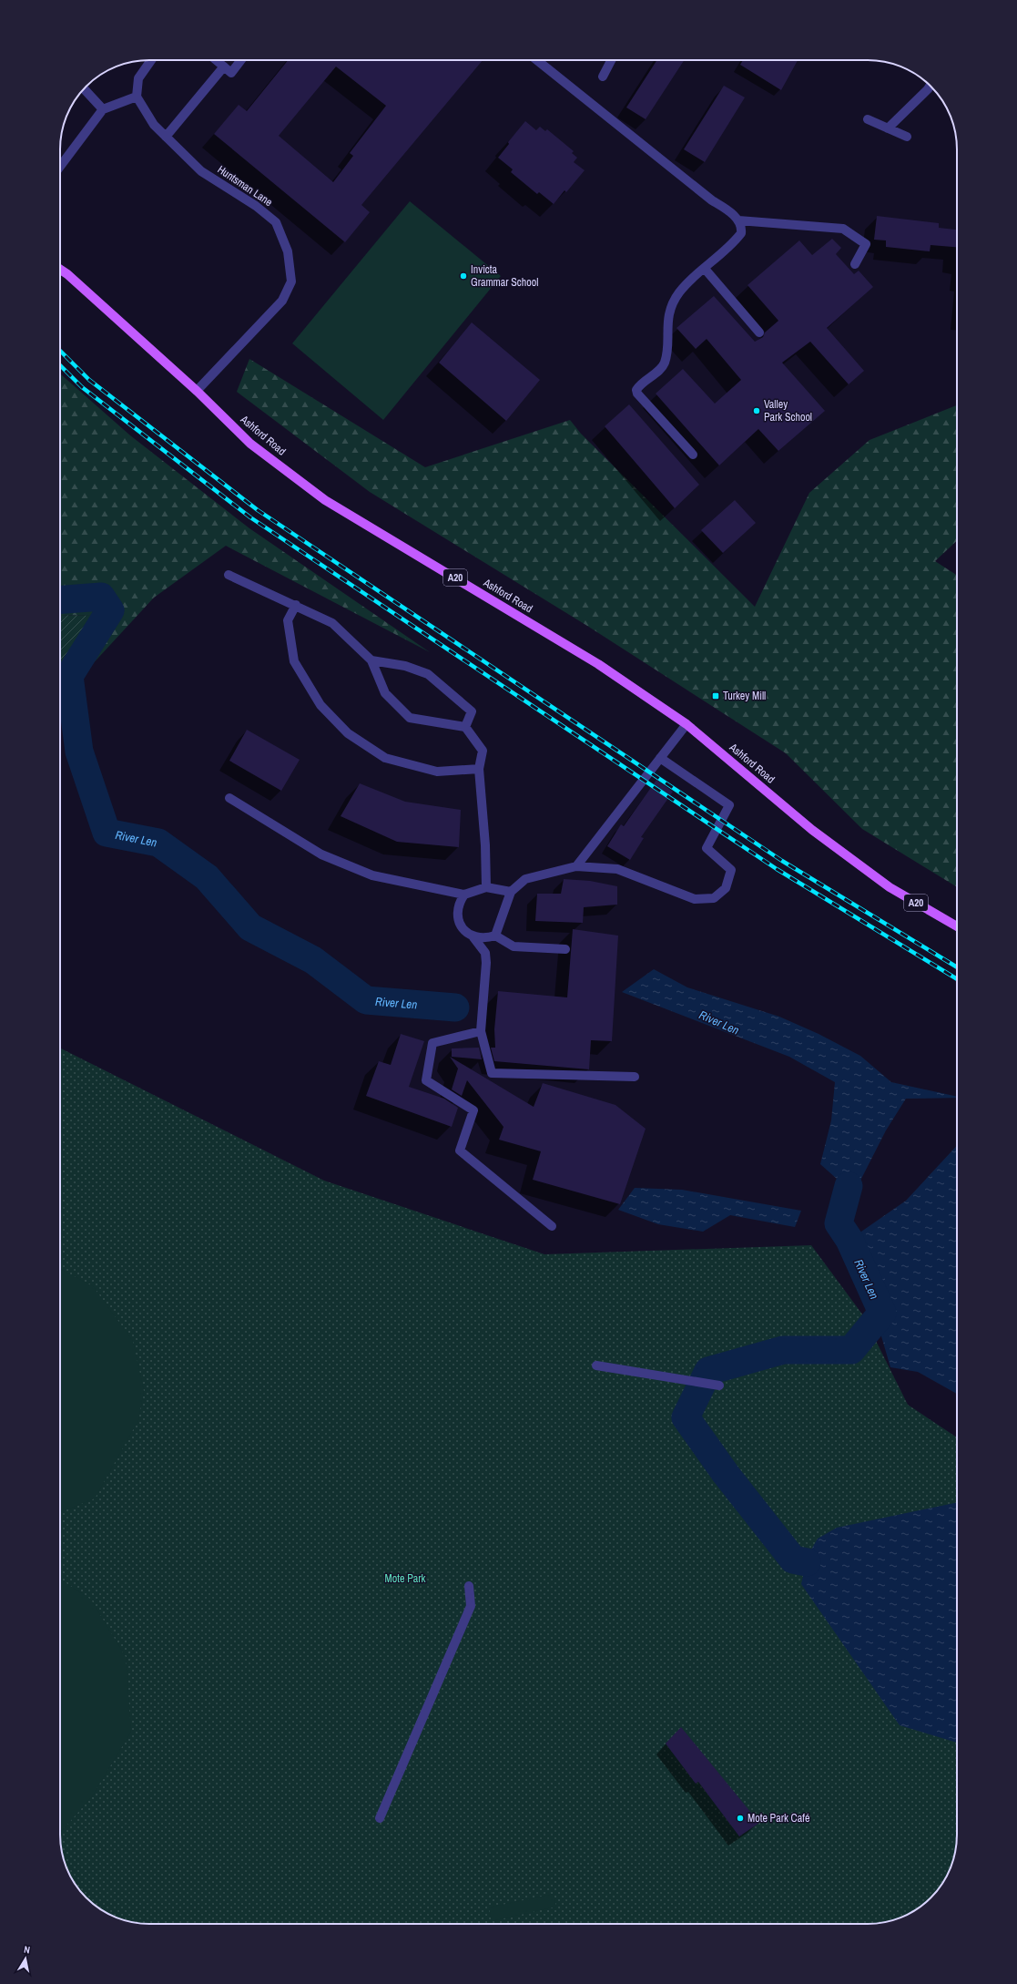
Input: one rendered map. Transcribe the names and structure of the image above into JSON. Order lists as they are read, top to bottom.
{
  "streets": {
    "main road": ["Ashford Road", "A20"],
    "street": ["Huntsman Lane"]
  },
  "crossings": [
    ["Huntsman Lane", "Ashford Road"]
  ],
  "water": ["River Len"],
  "parks": ["Mote Park"],
  "places": {
    "other": ["Invicta Grammar School", "Valley Park School", "Mote Park Café"],
    "transit": ["Turkey Mill"]
  },
  "north": "top"
}
